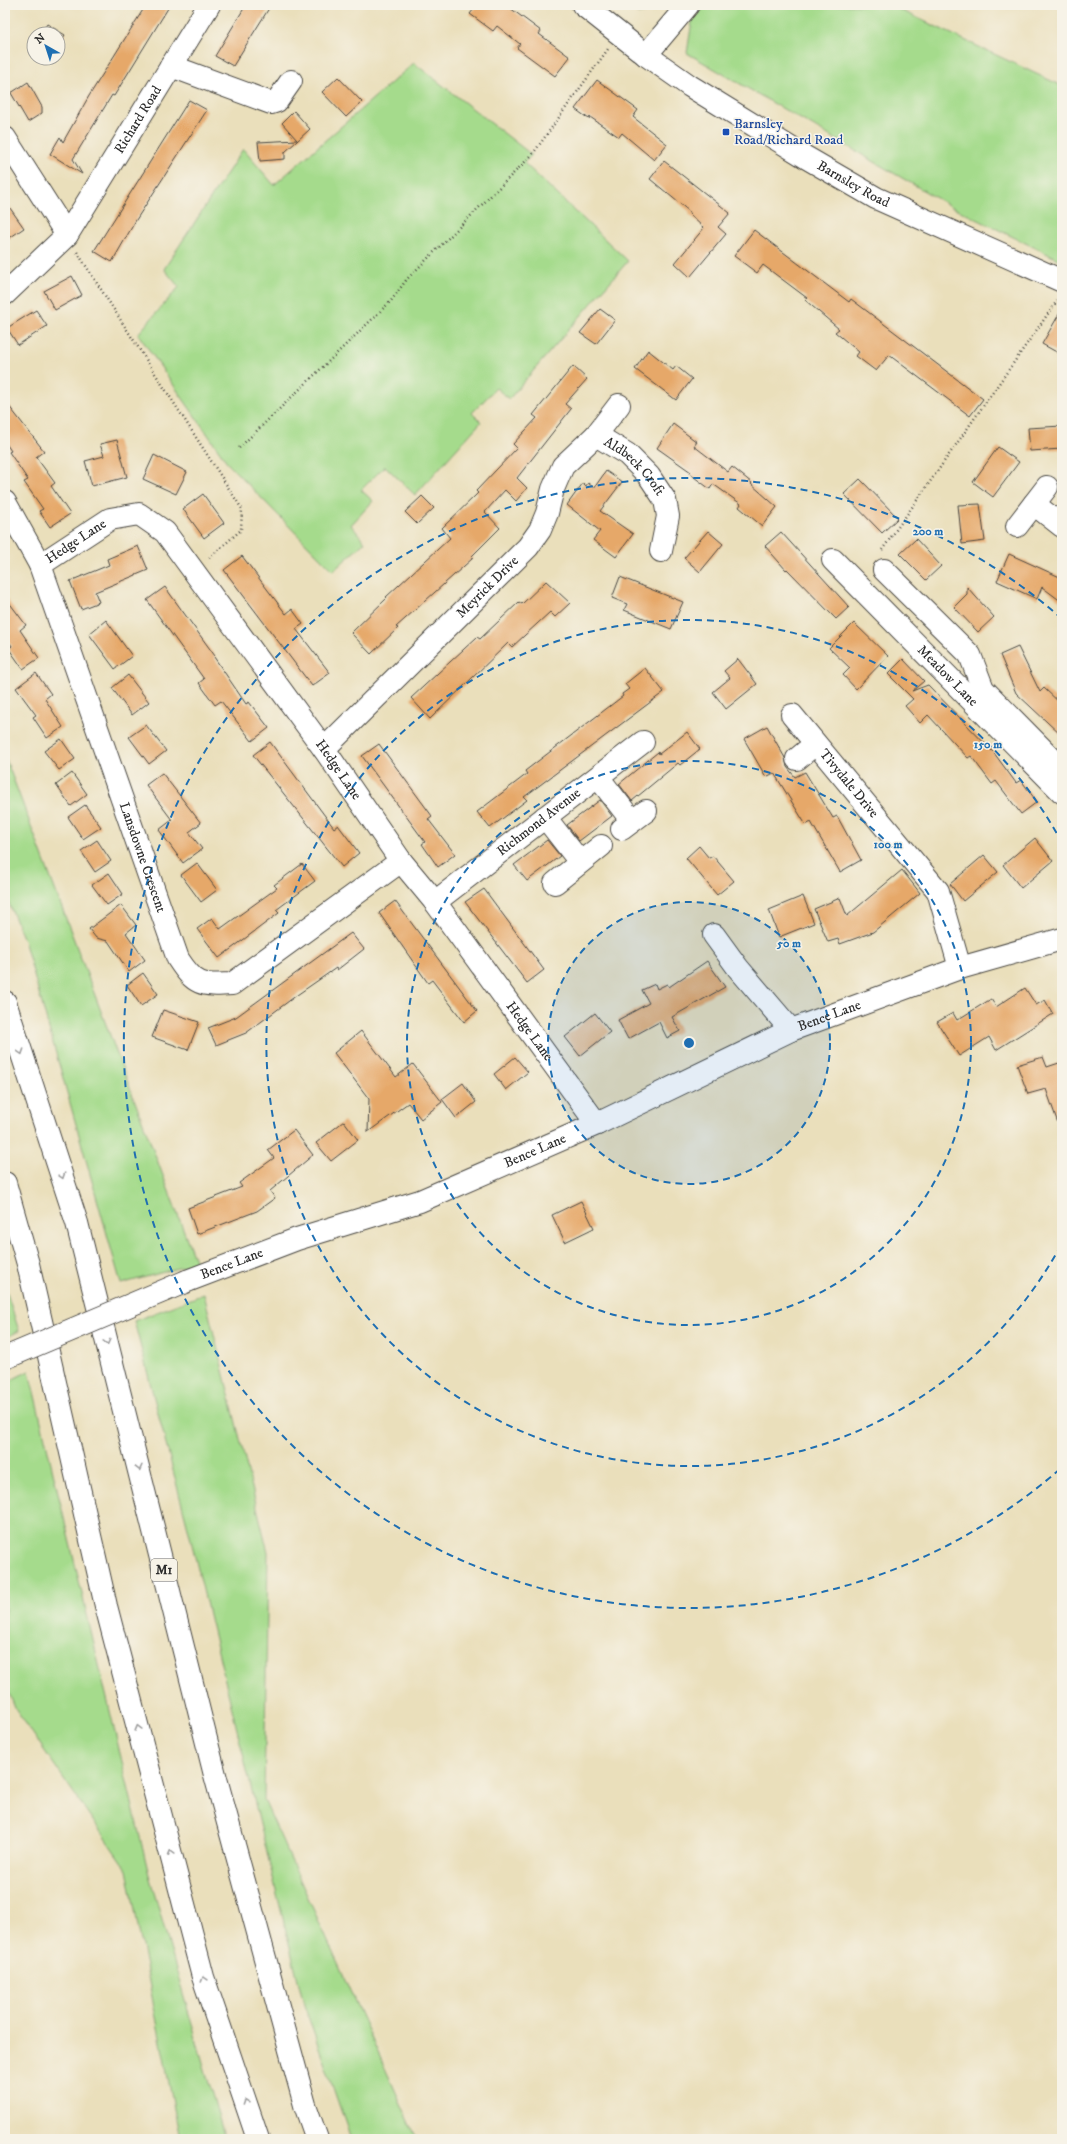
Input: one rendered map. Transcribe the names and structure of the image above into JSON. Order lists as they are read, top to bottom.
{
  "streets": {
    "main road": [
      "Richard Road",
      "Barnsley Road",
      "Aldbeck Croft",
      "Hedge Lane",
      "Meyrick Drive",
      "Meadow Lane",
      "Tivydale Drive",
      "Richmond Avenue",
      "Lansdowne Crescent",
      "Bence Lane",
      "M1"
    ]
  },
  "crossings": [
    ["Aldbeck Croft", "Meyrick Drive"],
    ["Hedge Lane", "Meyrick Drive"],
    ["Hedge Lane", "Richmond Avenue"],
    ["Hedge Lane", "Lansdowne Crescent"],
    ["Hedge Lane", "Bence Lane"],
    ["Tivydale Drive", "Bence Lane"]
  ],
  "places": {
    "transit": ["Barnsley Road/Richard Road"]
  },
  "north": "top left",
  "rings": [
    "200 m",
    "150 m",
    "100 m",
    "50 m"
  ]
}
